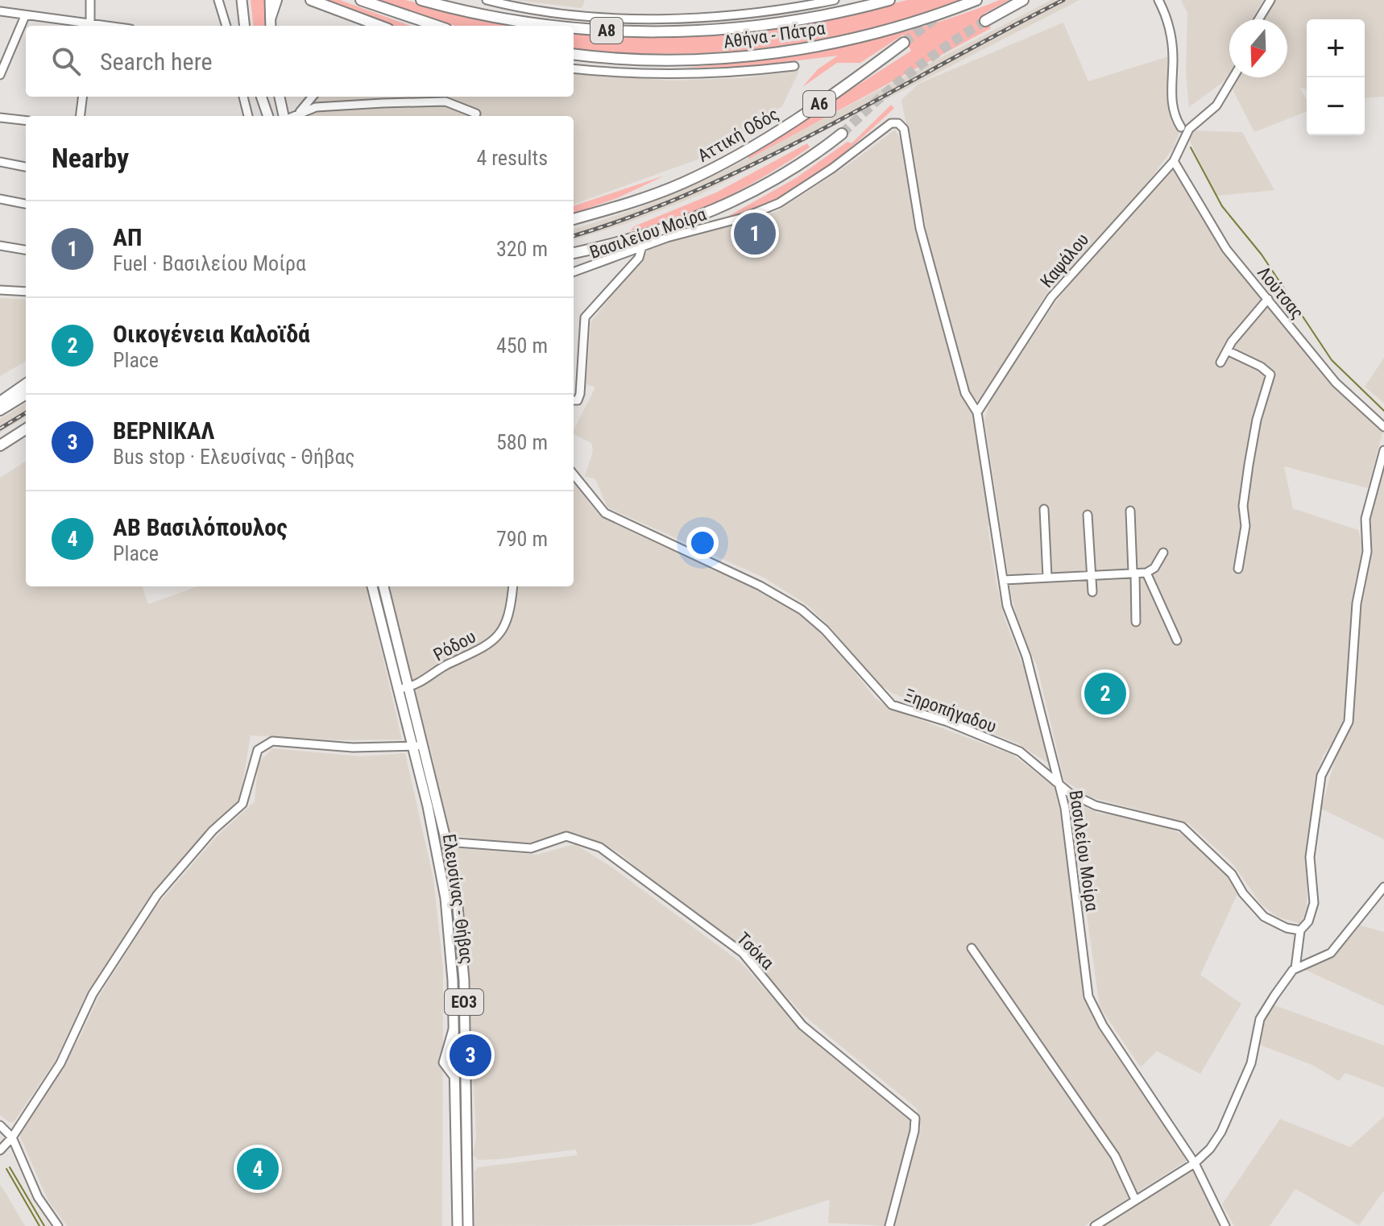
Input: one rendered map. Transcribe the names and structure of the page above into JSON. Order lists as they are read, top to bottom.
{
  "streets": {
    "highway": [
      "Α8",
      "Αθήνα - Πάτρα",
      "Α6",
      "Αττική Οδός"
    ],
    "main road": ["Ελευσίνας - Θήβας", "ΕΟ3"],
    "street": [
      "Βασιλείου Μοίρα",
      "Καψάλου",
      "Λούτσας",
      "Ρόδου",
      "Ξηροπήγαδου",
      "Τσόκα"
    ]
  },
  "crossings": [
    ["Βασιλείου Μοίρα", "Καψάλου"],
    ["Βασιλείου Μοίρα", "Ξηροπήγαδου"],
    ["Καψάλου", "Λούτσας"],
    ["Ρόδου", "Ελευσίνας - Θήβας"],
    ["Ελευσίνας - Θήβας", "Τσόκα"]
  ],
  "north": "bottom",
  "page": {
    "map_buttons": ["+", "−"],
    "search": "Search here",
    "heading": ["Nearby", "4 results"],
    "list": [
      {
        "mark": "1",
        "name": "ΑΠ",
        "note": "Fuel · Βασιλείου Μοίρα",
        "value": "320 m"
      },
      {
        "mark": "2",
        "name": "Οικογένεια Καλοϊδά",
        "note": "Place",
        "value": "450 m"
      },
      {
        "mark": "3",
        "name": "ΒΕΡΝΙΚΑΛ",
        "note": "Bus stop · Ελευσίνας - Θήβας",
        "value": "580 m"
      },
      {
        "mark": "4",
        "name": "ΑΒ Βασιλόπουλος",
        "note": "Place",
        "value": "790 m"
      }
    ],
    "pins": [
      "1",
      "2",
      "3",
      "4"
    ]
  }
}
